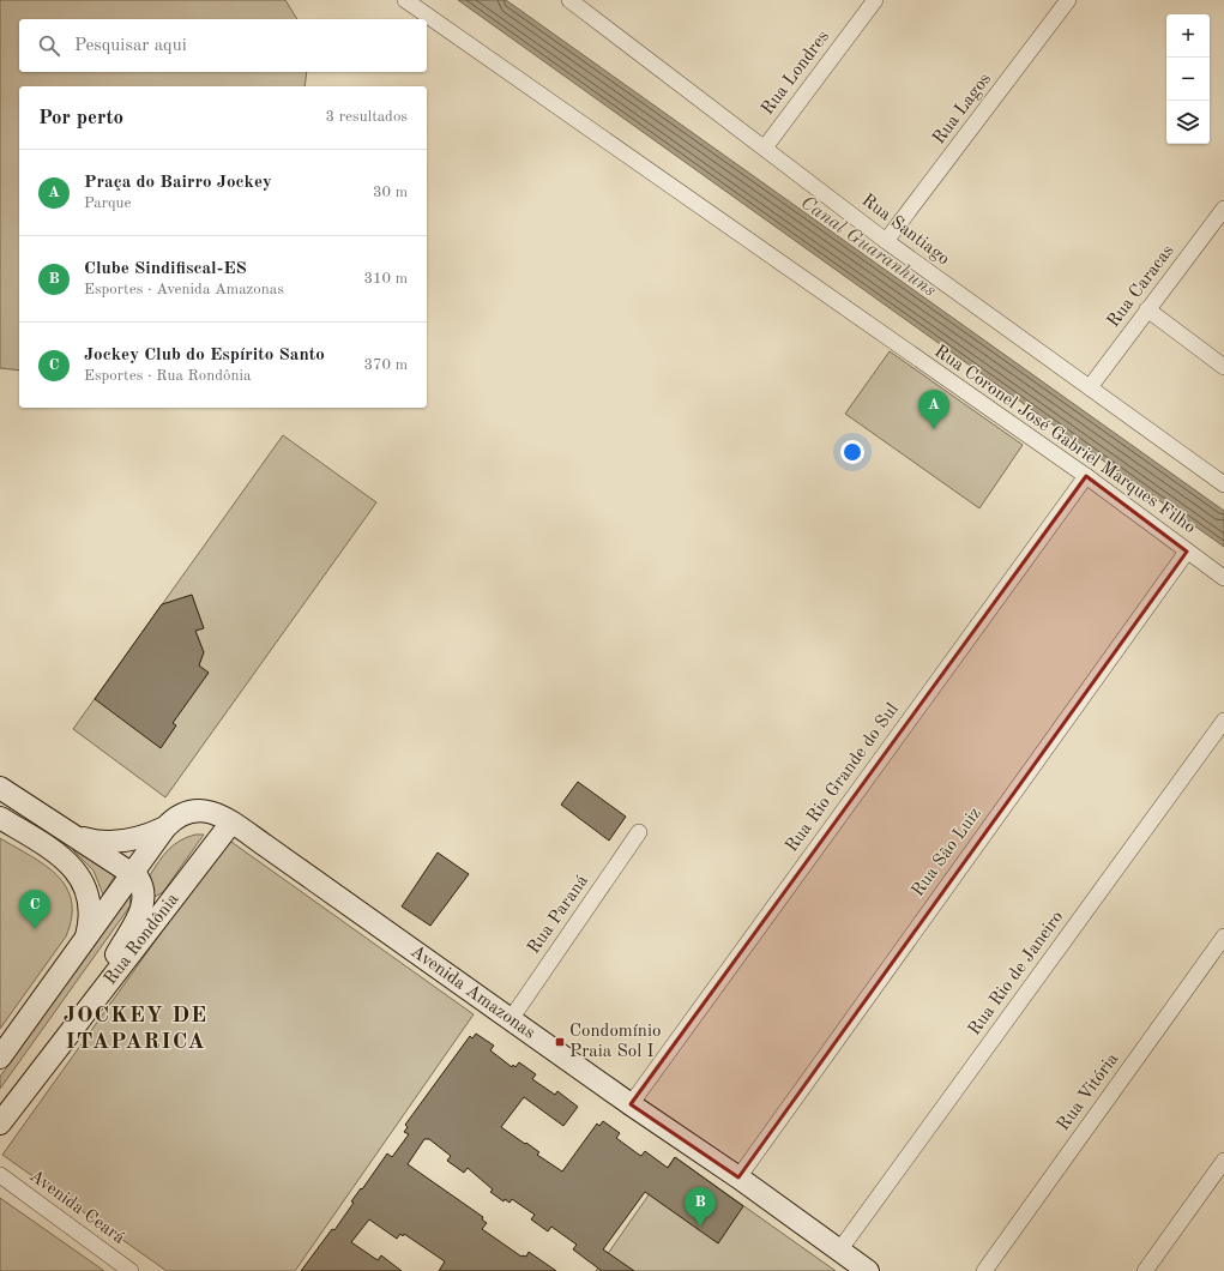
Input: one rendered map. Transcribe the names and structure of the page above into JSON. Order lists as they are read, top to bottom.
{
  "streets": {
    "street": [
      "Rua Londres",
      "Rua Lagos",
      "Rua Santiago",
      "Rua Caracas",
      "Rua Coronel José Gabriel Marques Filho",
      "Rua Rio Grande do Sul",
      "Rua São Luiz",
      "Rua Paraná",
      "Rua Rondônia",
      "Rua Rio de Janeiro",
      "Avenida Amazonas",
      "Rua Vitória",
      "Avenida Ceará"
    ]
  },
  "crossings": [
    ["Rua Londres", "Rua Santiago"],
    ["Rua Lagos", "Rua Santiago"],
    ["Rua Santiago", "Rua Caracas"],
    ["Rua Coronel José Gabriel Marques Filho", "Rua Rio Grande do Sul"],
    ["Rua Coronel José Gabriel Marques Filho", "Rua São Luiz"],
    ["Rua Rio Grande do Sul", "Avenida Amazonas"],
    ["Rua São Luiz", "Avenida Amazonas"],
    ["Rua Paraná", "Avenida Amazonas"],
    ["Rua Rondônia", "Avenida Amazonas"],
    ["Rua Rio de Janeiro", "Avenida Amazonas"]
  ],
  "districts": ["JOCKEY DE ITAPARICA"],
  "water": ["Canal Guaranhuns"],
  "places": {
    "transit": ["Condomínio Praia Sol I"]
  },
  "page": {
    "map_buttons": ["+", "−"],
    "search": "Pesquisar aqui",
    "heading": ["Por perto", "3 resultados"],
    "list": [
      {
        "mark": "A",
        "name": "Praça do Bairro Jockey",
        "note": "Parque",
        "value": "30 m"
      },
      {
        "mark": "B",
        "name": "Clube Sindifiscal-ES",
        "note": "Esportes · Avenida Amazonas",
        "value": "310 m"
      },
      {
        "mark": "C",
        "name": "Jockey Club do Espírito Santo",
        "note": "Esportes · Rua Rondônia",
        "value": "370 m"
      }
    ],
    "pins": ["A", "C", "B"]
  }
}
